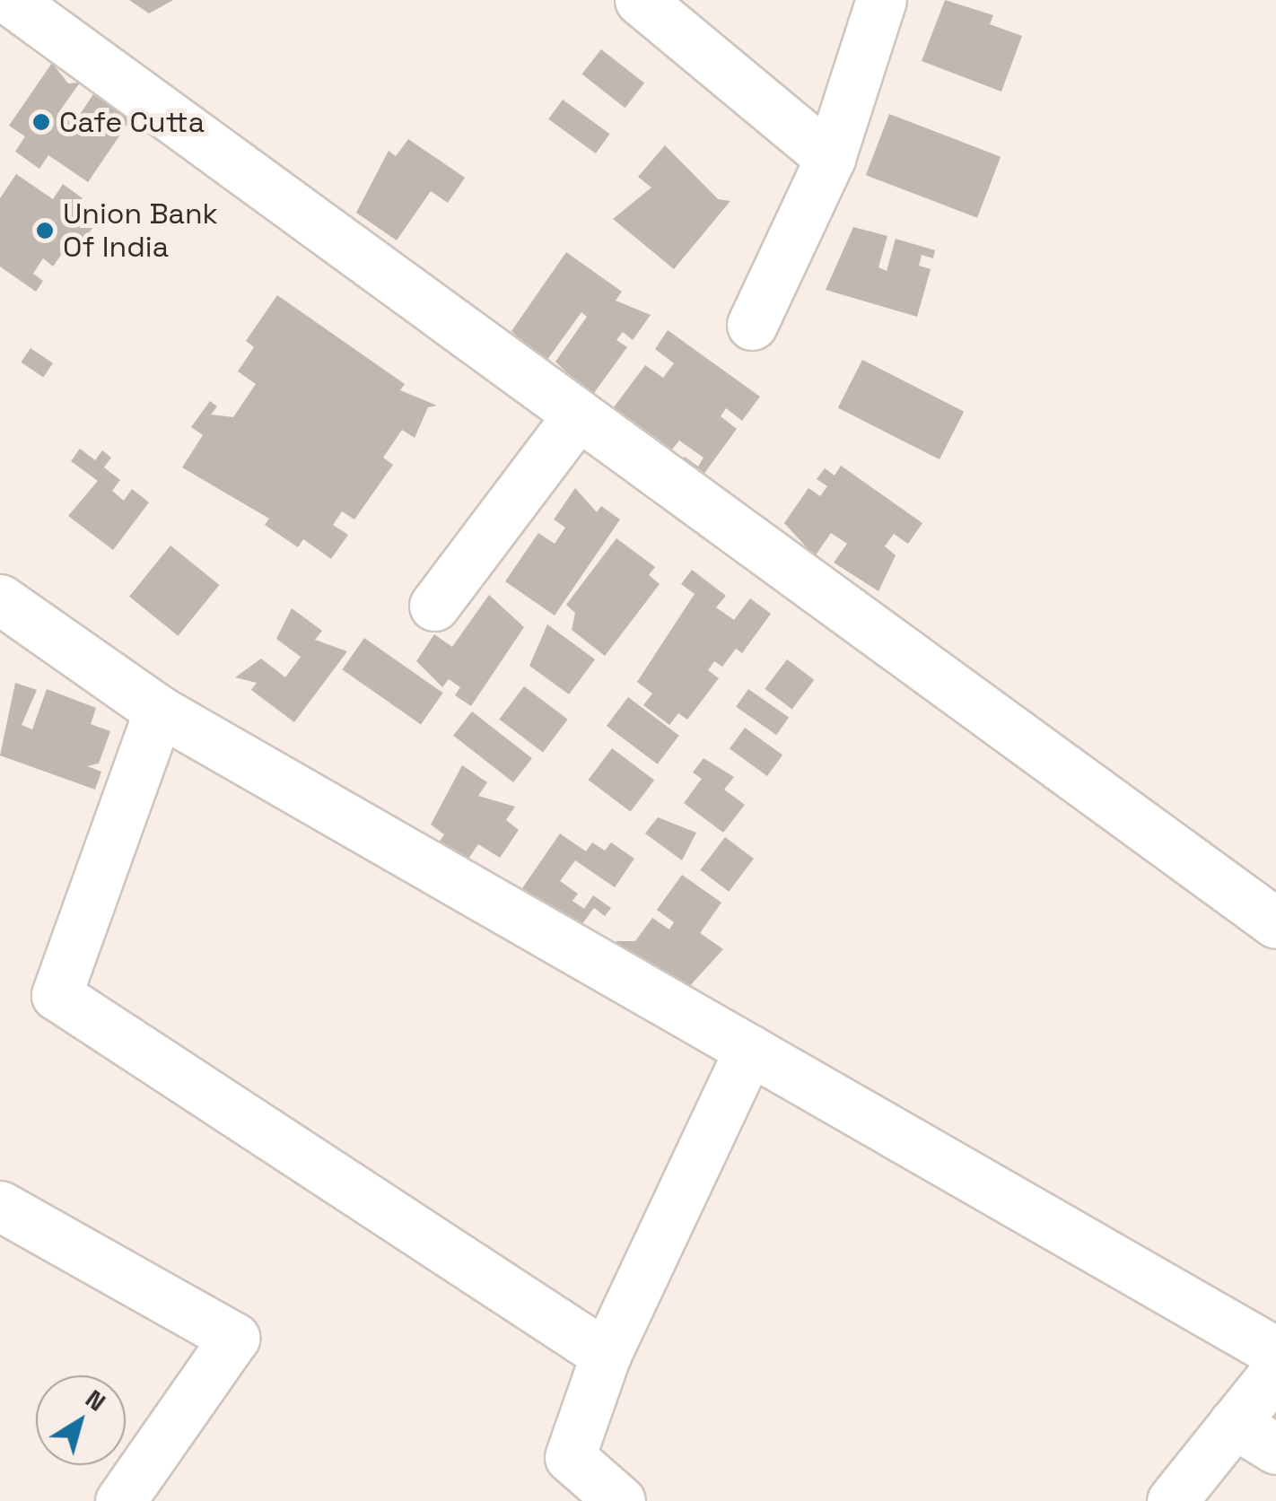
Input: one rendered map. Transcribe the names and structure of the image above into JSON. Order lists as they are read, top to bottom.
{
  "places": ["Cafe Cutta", "Union Bank Of India"],
  "north": "top right"
}
